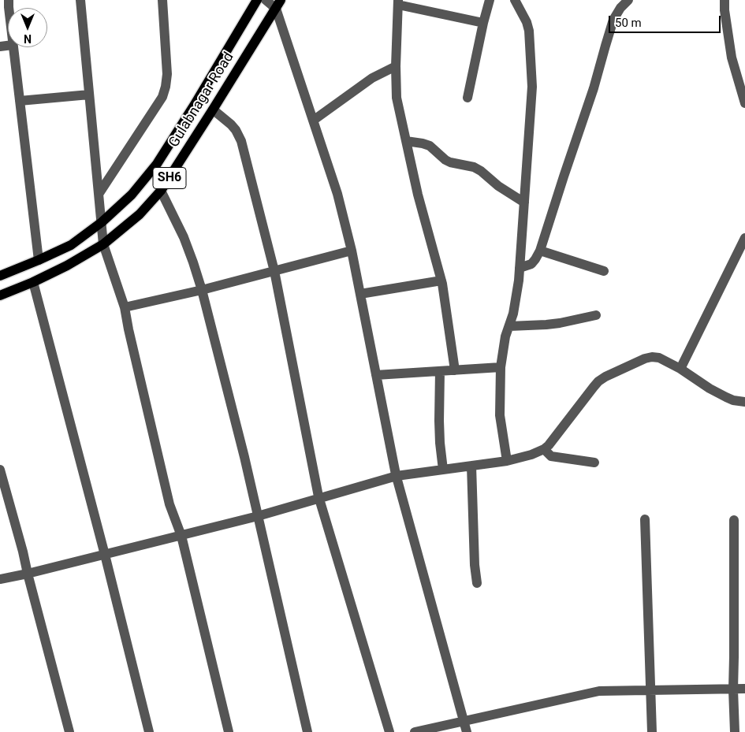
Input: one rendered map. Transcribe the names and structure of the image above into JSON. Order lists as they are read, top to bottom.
{
  "streets": {
    "main road": ["Gulabnagar Road", "SH6"]
  },
  "scale_bar": "50 m",
  "north": "bottom"
}
